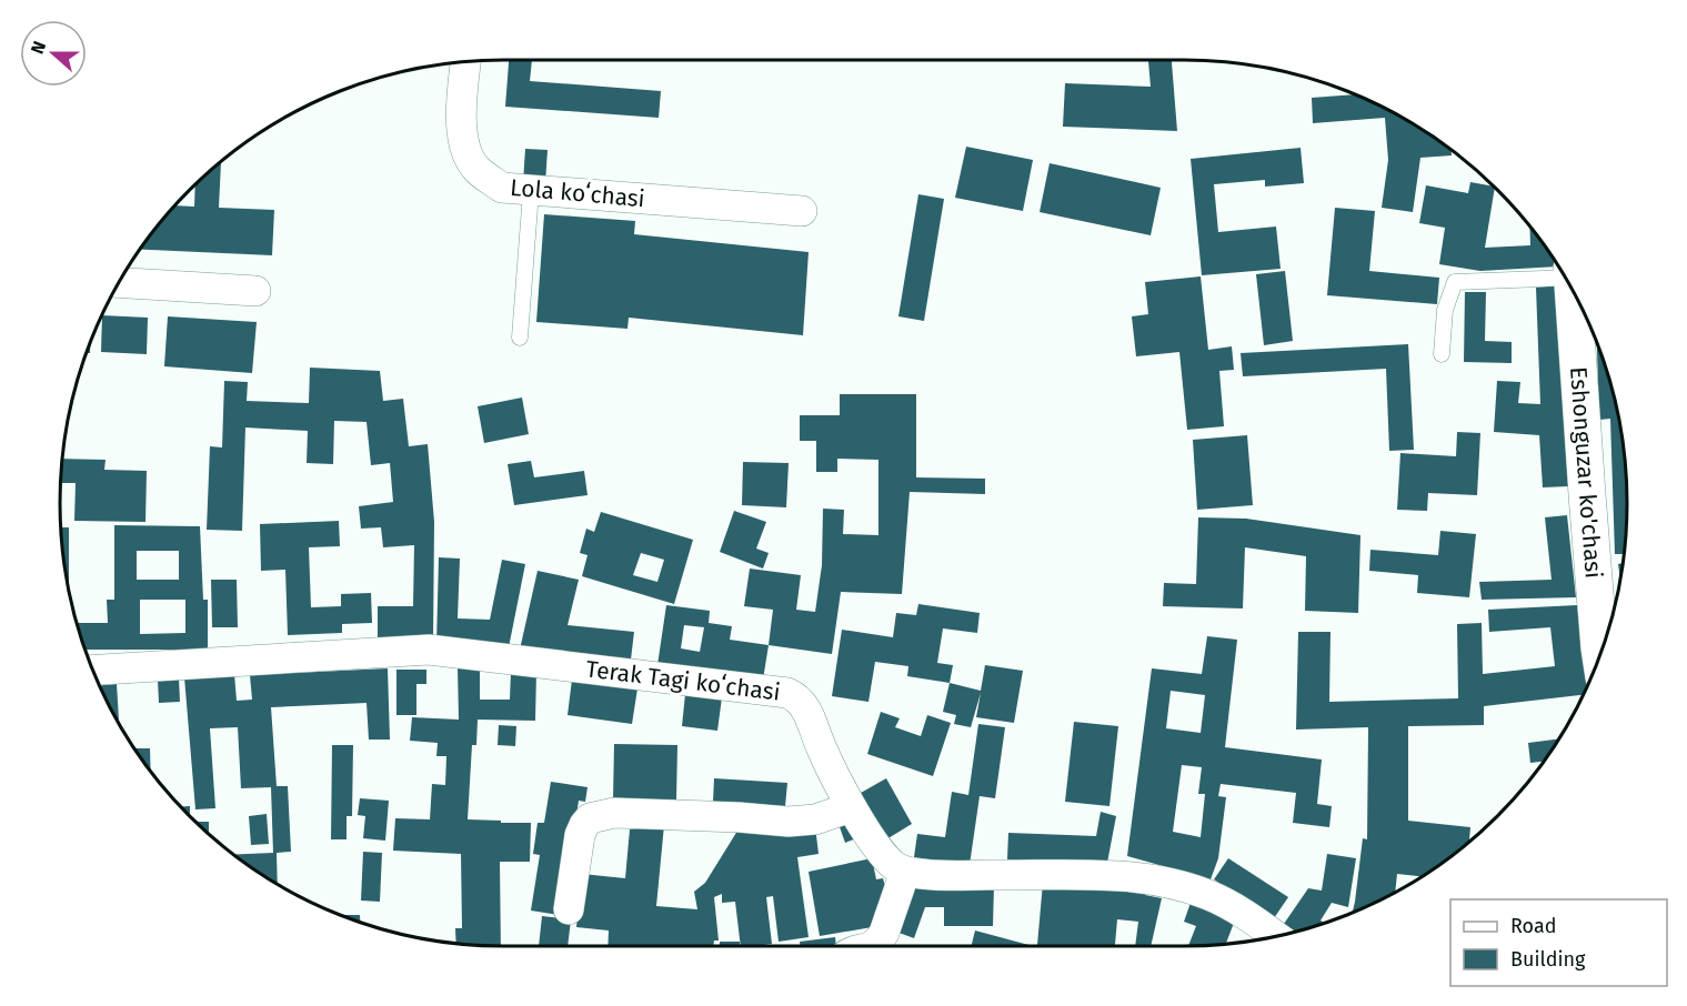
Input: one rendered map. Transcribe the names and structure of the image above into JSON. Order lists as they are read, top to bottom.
{
  "streets": {
    "street": ["Lola koʻchasi", "Eshonguzar ko'chasi", "Terak Tagi koʻchasi"]
  },
  "legend": ["Road", "Building"],
  "north": "left"
}
